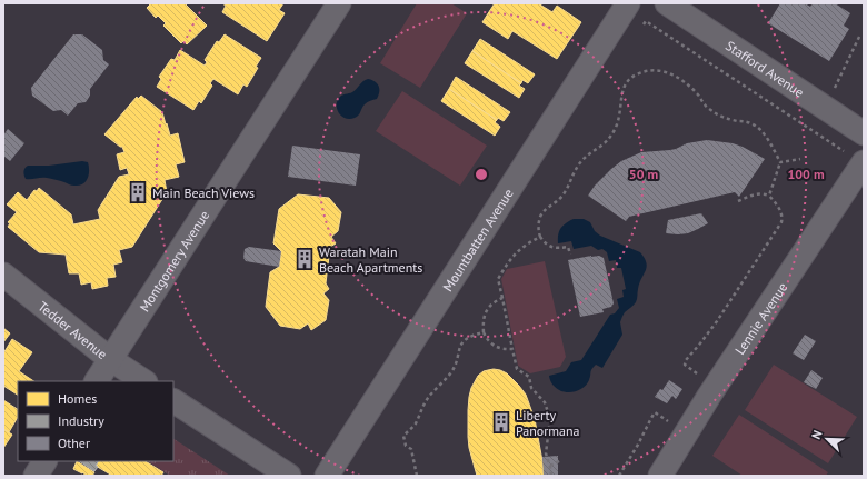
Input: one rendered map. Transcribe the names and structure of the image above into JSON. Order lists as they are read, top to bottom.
{
  "streets": {
    "street": [
      "Stafford Avenue",
      "Mountbatten Avenue",
      "Montgomery Avenue",
      "Lennie Avenue",
      "Tedder Avenue"
    ]
  },
  "crossings": [
    ["Montgomery Avenue", "Tedder Avenue"]
  ],
  "places": {
    "building": ["Main Beach Views", "Waratah Main Beach Apartments", "Liberty Panormana"]
  },
  "legend": ["Homes", "Industry", "Other"],
  "north": "top left",
  "rings": ["50 m", "100 m"]
}
